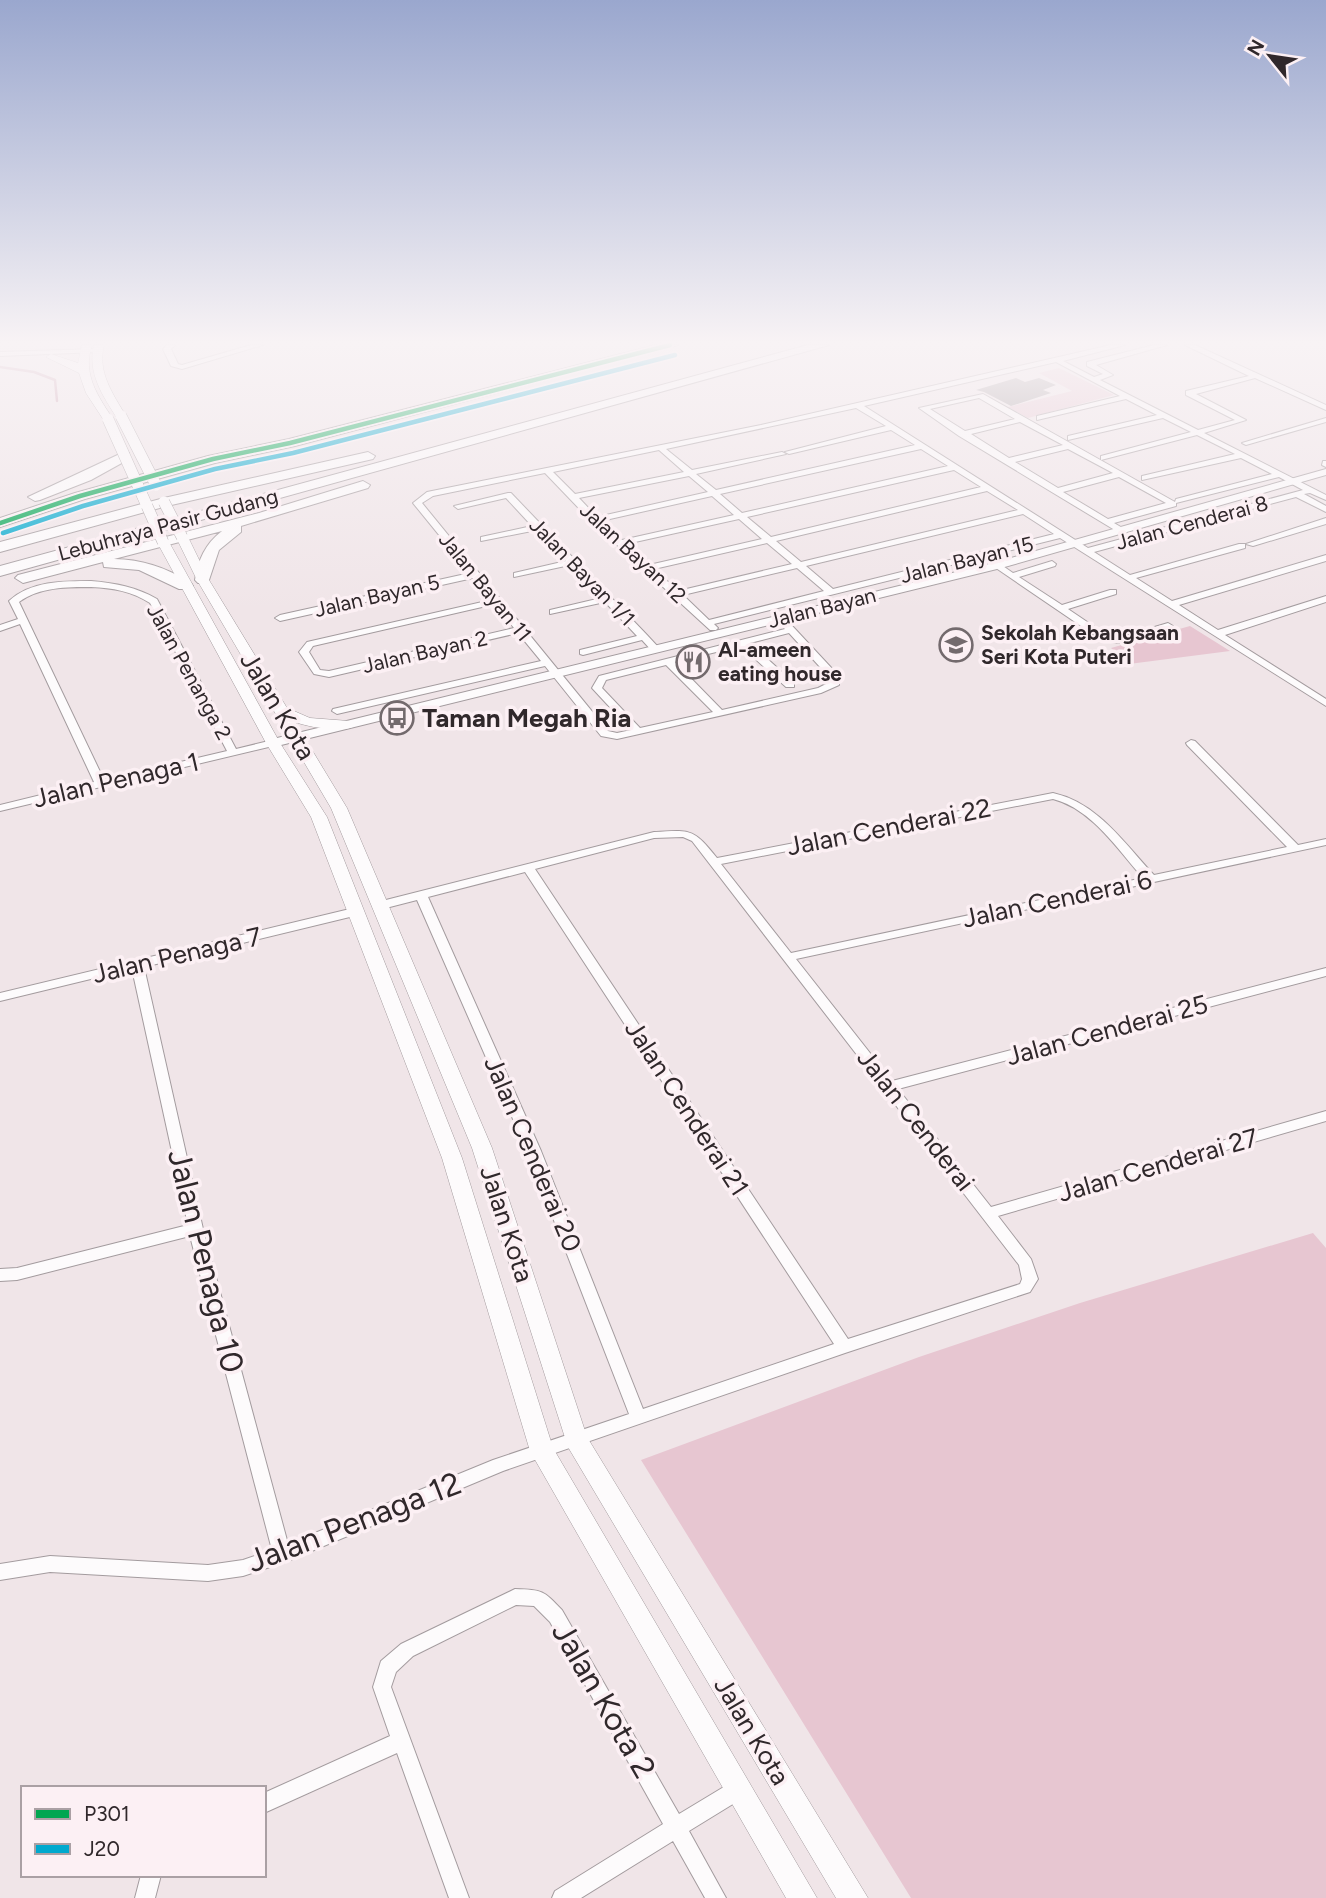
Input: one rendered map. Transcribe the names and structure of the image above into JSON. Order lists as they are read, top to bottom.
{
  "streets": {
    "main road": ["Lebuhraya Pasir Gudang", "Jalan Kota"],
    "street": [
      "Jalan Cenderai 8",
      "Jalan Bayan 12",
      "Jalan Bayan 15",
      "Jalan Bayan 1/1",
      "Jalan Bayan 11",
      "Jalan Bayan 5",
      "Jalan Bayan",
      "Jalan Bayan 2",
      "Jalan Penanga 2",
      "Jalan Penaga 1",
      "Jalan Cenderai 22",
      "Jalan Cenderai 6",
      "Jalan Penaga 7",
      "Jalan Cenderai 25",
      "Jalan Cenderai 21",
      "Jalan Cenderai",
      "Jalan Cenderai 20",
      "Jalan Cenderai 27",
      "Jalan Penaga 10",
      "Jalan Penaga 12",
      "Jalan Kota 2"
    ]
  },
  "crossings": [
    ["Jalan Cenderai 8", "Jalan Bayan"],
    ["Jalan Bayan 12", "Jalan Bayan 15"],
    ["Jalan Bayan 12", "Jalan Bayan"],
    ["Jalan Bayan 1/1", "Jalan Bayan"],
    ["Jalan Bayan 11", "Jalan Bayan 5"],
    ["Jalan Bayan 11", "Jalan Bayan"],
    ["Jalan Bayan 11", "Jalan Bayan 2"],
    ["Jalan Bayan", "Jalan Kota"],
    ["Jalan Bayan", "Jalan Penaga 1"],
    ["Jalan Penanga 2", "Jalan Penaga 1"],
    ["Jalan Kota", "Jalan Penaga 1"],
    ["Jalan Kota", "Jalan Penaga 7"],
    ["Jalan Kota", "Jalan Cenderai"],
    ["Jalan Kota", "Jalan Penaga 12"],
    ["Jalan Cenderai 22", "Jalan Cenderai 6"],
    ["Jalan Cenderai 22", "Jalan Cenderai"],
    ["Jalan Cenderai 6", "Jalan Cenderai"],
    ["Jalan Penaga 7", "Jalan Penaga 10"],
    ["Jalan Cenderai 25", "Jalan Cenderai"],
    ["Jalan Cenderai 21", "Jalan Cenderai"],
    ["Jalan Cenderai", "Jalan Cenderai 20"],
    ["Jalan Cenderai", "Jalan Cenderai 27"],
    ["Jalan Cenderai", "Jalan Penaga 12"],
    ["Jalan Penaga 10", "Jalan Penaga 12"]
  ],
  "places": {
    "school or university": ["Sekolah Kebangsaan Seri Kota Puteri"],
    "restaurant": ["Al-ameen eating house"],
    "bus stop": ["Taman Megah Ria"]
  },
  "lines": ["transit line P301", "transit line J20"],
  "legend": ["P301", "J20"],
  "north": "top left"
}
